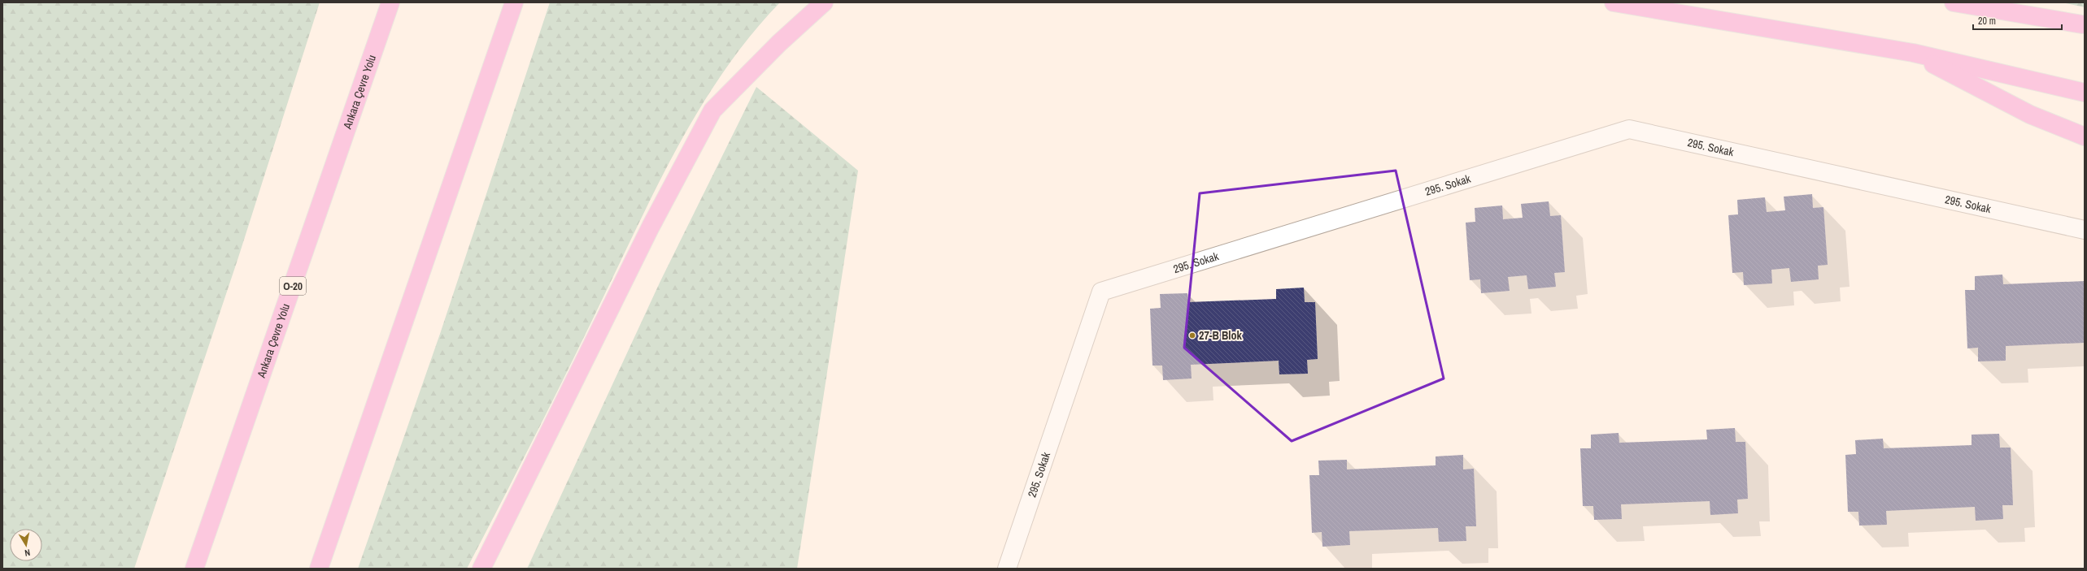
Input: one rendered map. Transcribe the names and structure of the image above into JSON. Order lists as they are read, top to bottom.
{
  "streets": {
    "highway": ["Ankara Çevre Yolu", "O-20"],
    "street": ["295. Sokak"]
  },
  "places": ["27-B Blok"],
  "scale_bar": "20 m",
  "north": "bottom"
}
